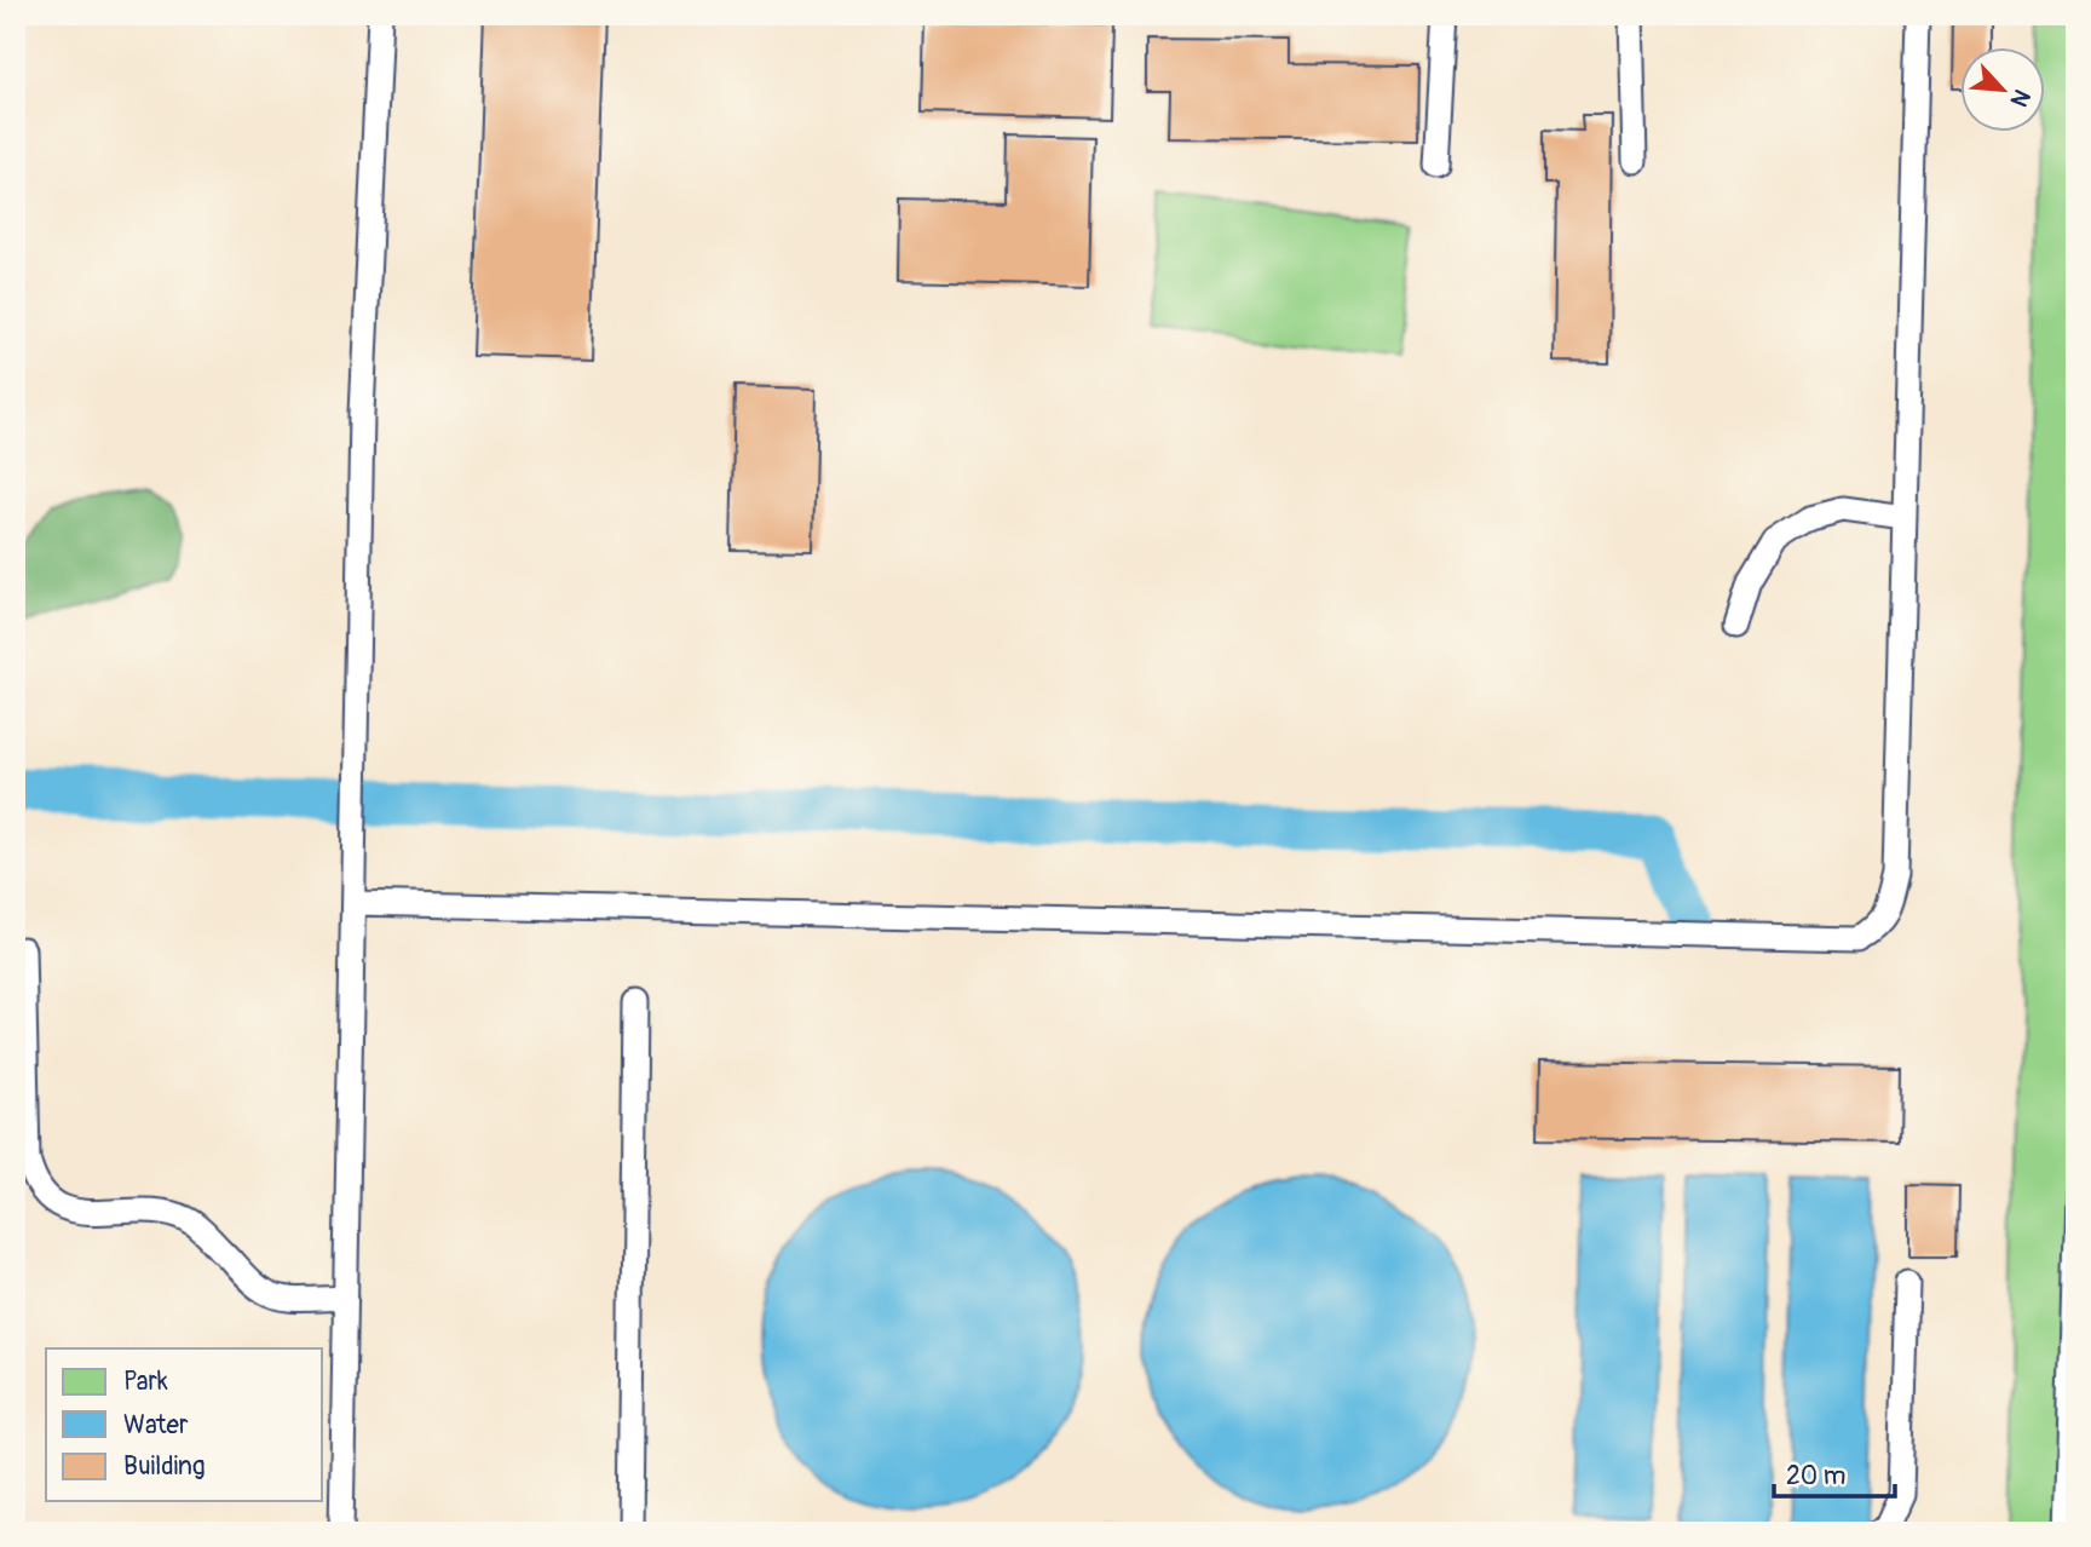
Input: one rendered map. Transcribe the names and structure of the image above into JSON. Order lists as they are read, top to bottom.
{
  "legend": ["Park", "Water", "Building"],
  "scale_bar": "20 m",
  "north": "bottom right"
}
